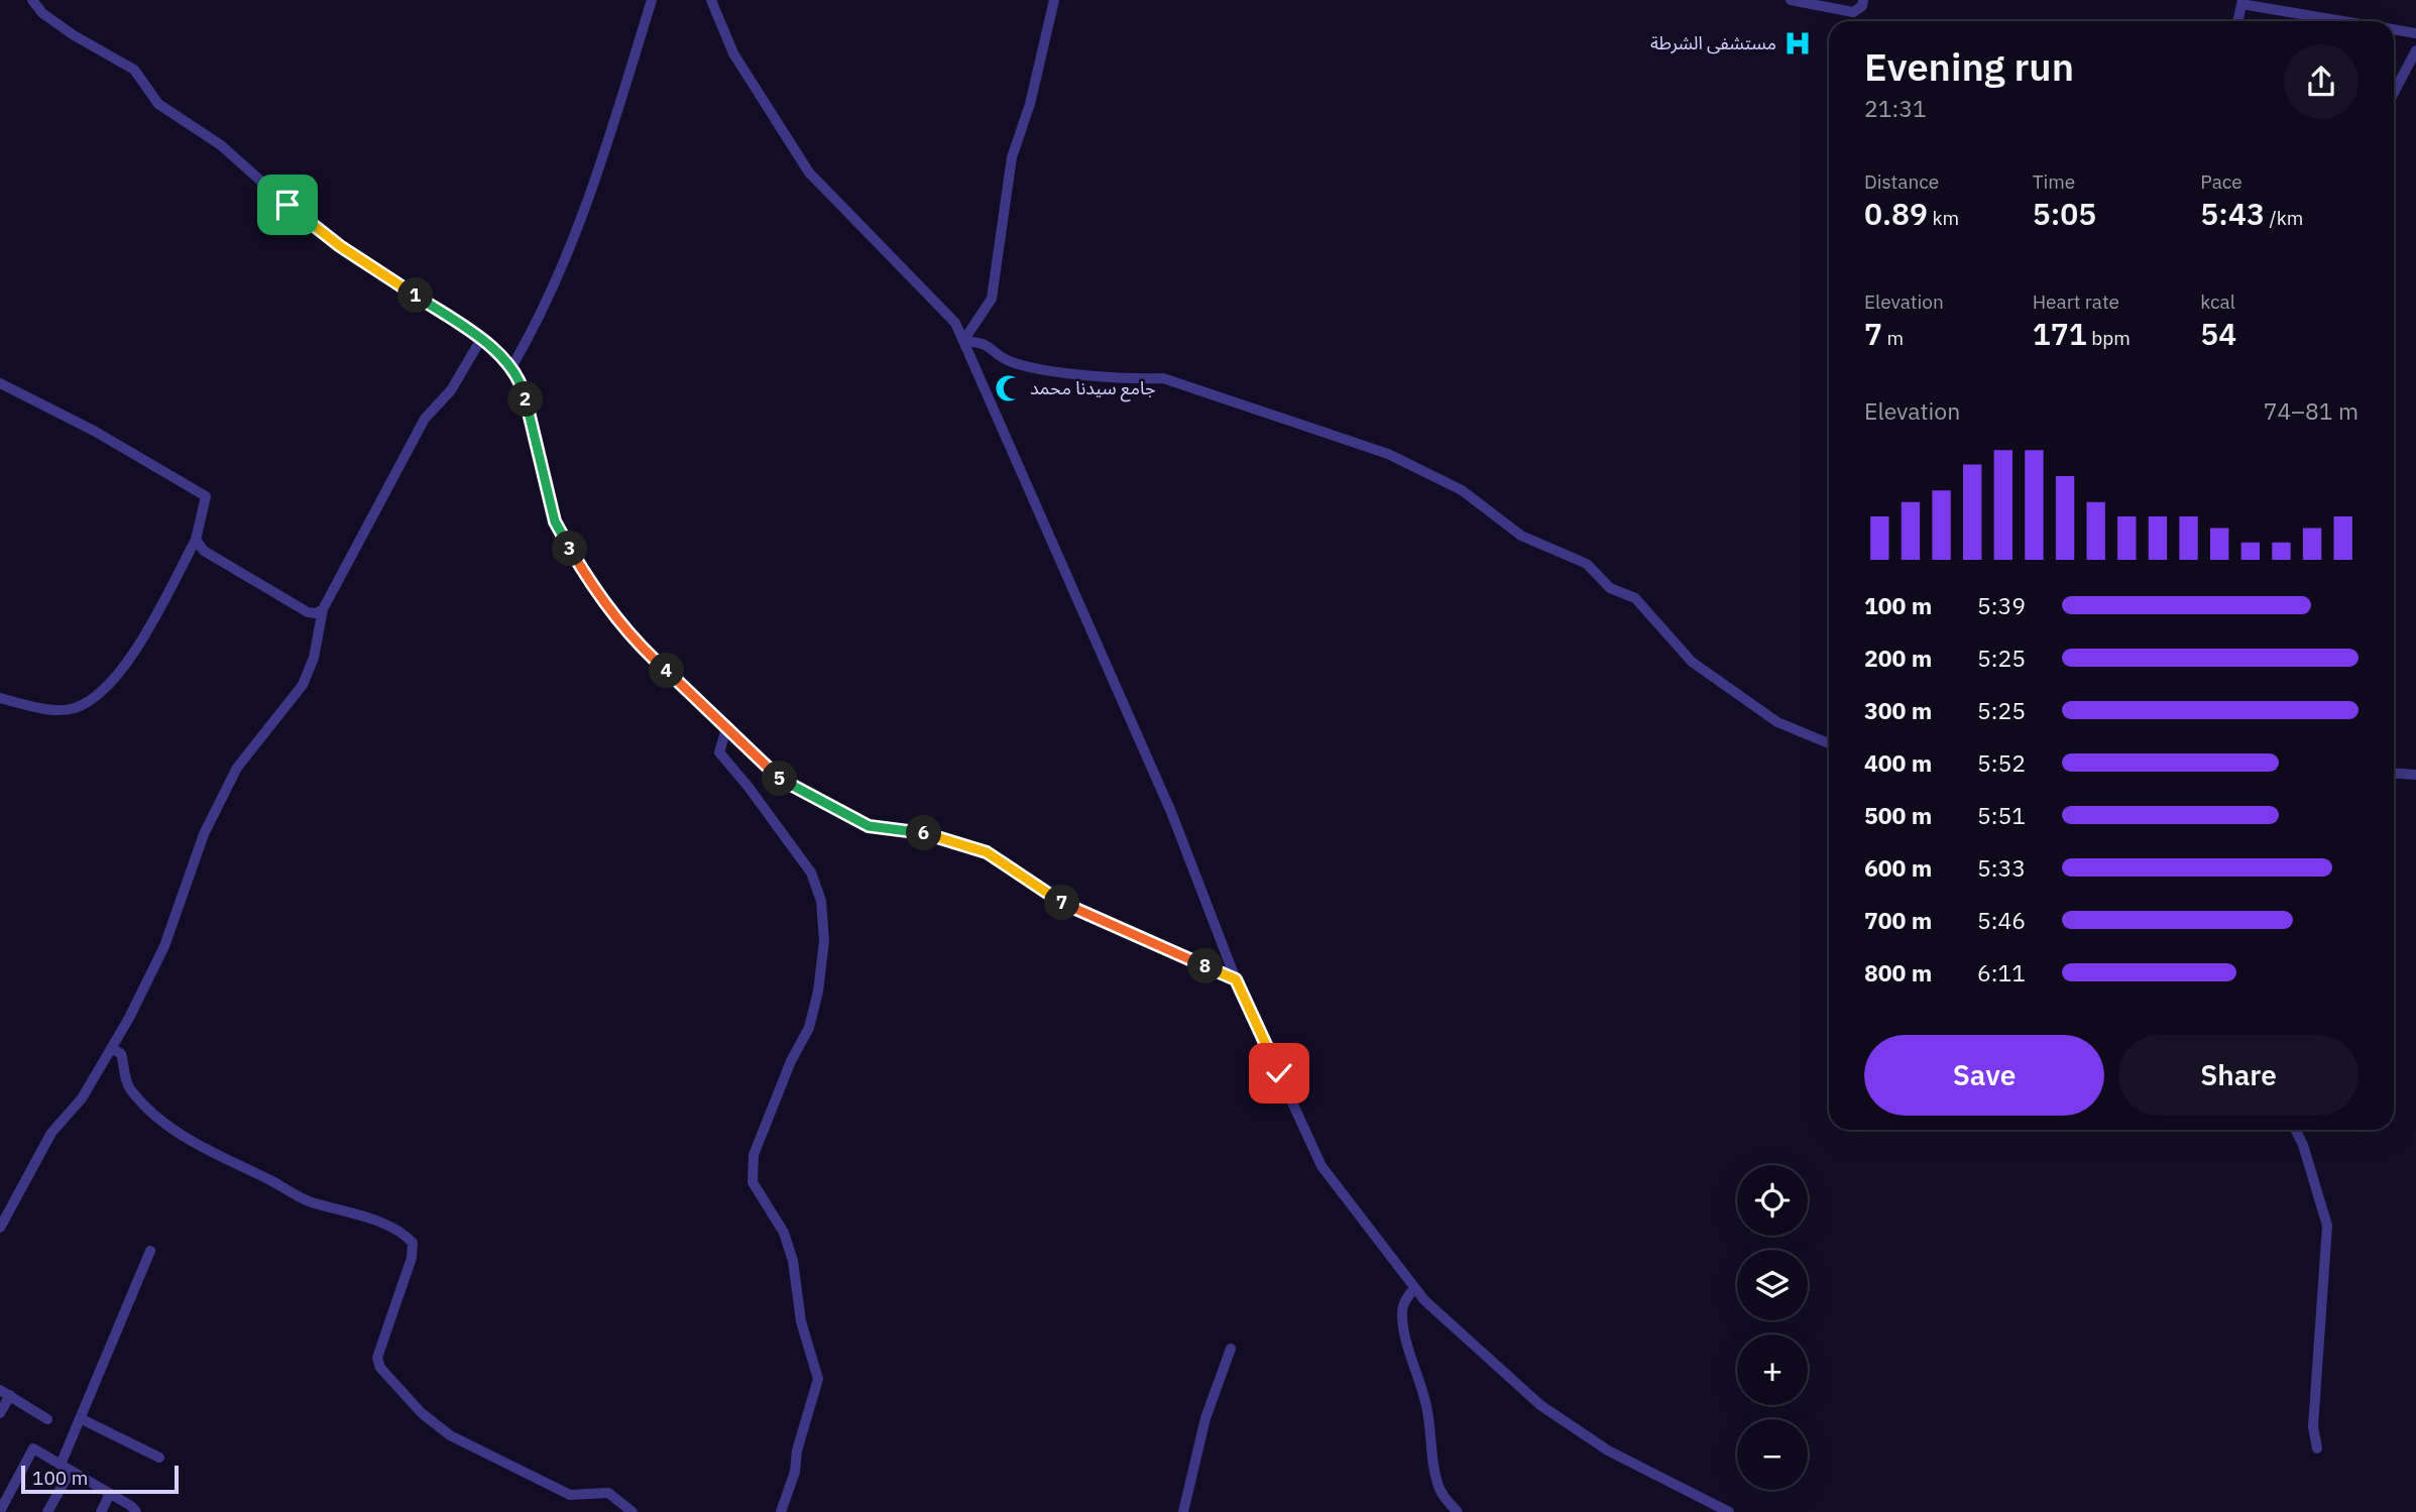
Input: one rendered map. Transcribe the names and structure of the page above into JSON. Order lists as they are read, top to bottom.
{
  "places": {
    "hospital": ["مستشفى الشرطة"],
    "mosque": ["جامع سيدنا محمد"]
  },
  "scale_bar": "100 m",
  "page": {
    "heading": ["Evening run", "21:31"],
    "stats": [
      ["Distance", "0.89 km"],
      ["Time", "5:05"],
      ["Pace", "5:43 /km"],
      ["Elevation", "7 m"],
      ["Heart rate", "171 bpm"],
      ["kcal", "54"]
    ],
    "pins": [
      "1",
      "2",
      "3",
      "4",
      "5",
      "6",
      "7",
      "8"
    ],
    "chart": ["Elevation", "74–81 m"],
    "list": [
      {
        "name": "100 m",
        "note": "5:39"
      },
      {
        "name": "200 m",
        "note": "5:25"
      },
      {
        "name": "300 m",
        "note": "5:25"
      },
      {
        "name": "400 m",
        "note": "5:52"
      },
      {
        "name": "500 m",
        "note": "5:51"
      },
      {
        "name": "600 m",
        "note": "5:33"
      },
      {
        "name": "700 m",
        "note": "5:46"
      },
      {
        "name": "800 m",
        "note": "6:11"
      }
    ],
    "buttons": ["Save", "Share"],
    "map_buttons": ["+", "−"],
    "scale": "100 m"
  }
}
